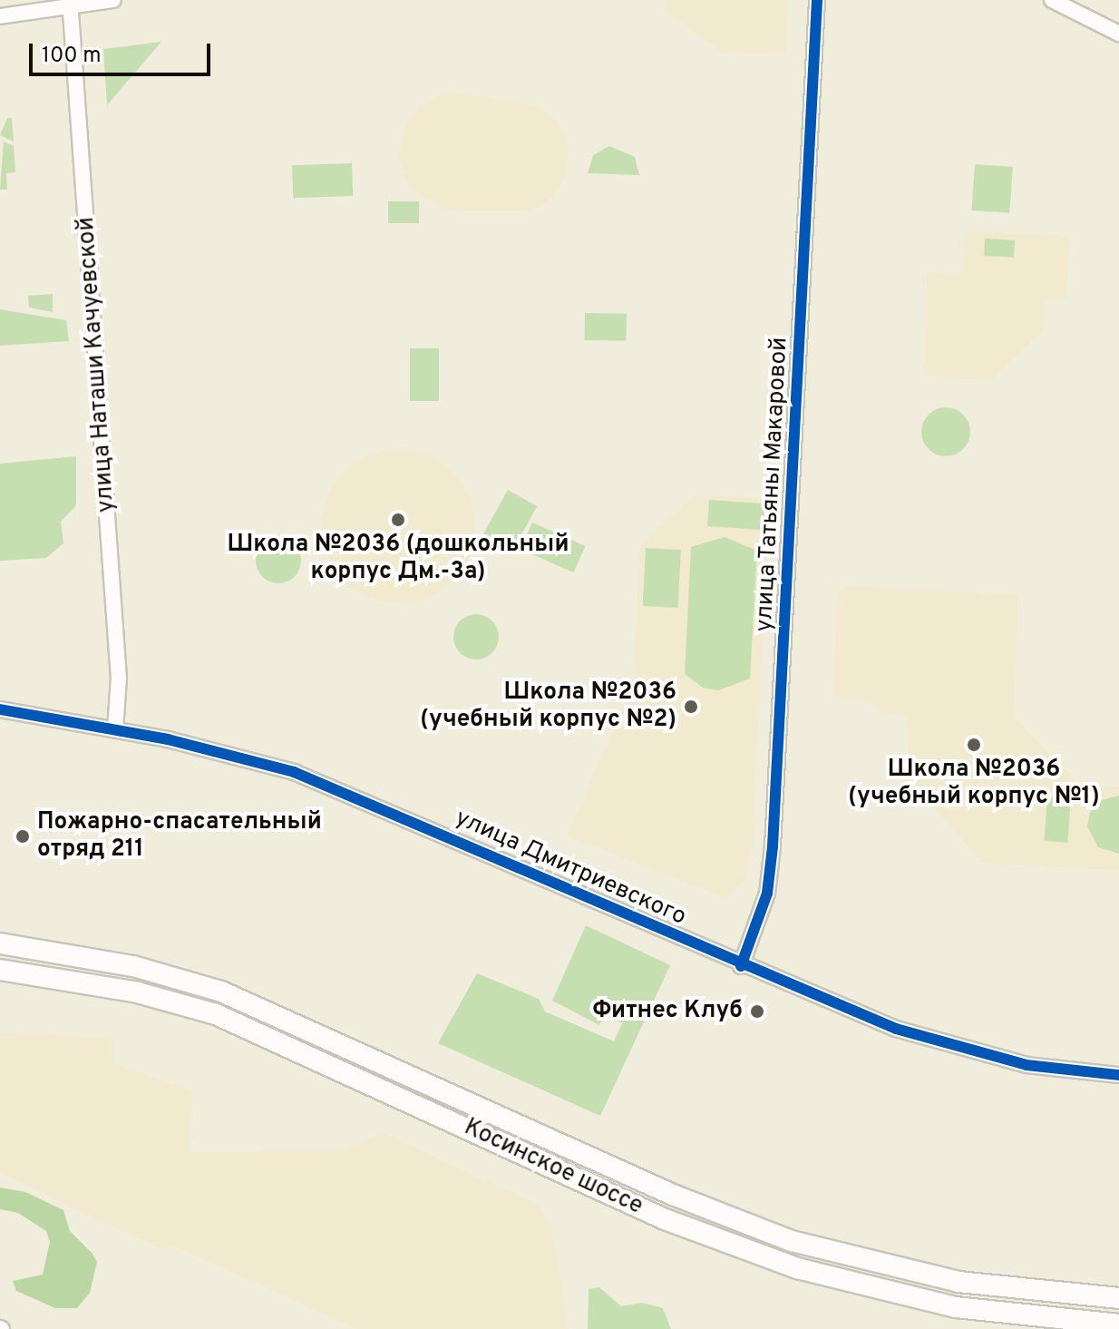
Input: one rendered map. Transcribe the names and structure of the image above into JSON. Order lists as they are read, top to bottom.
{
  "streets": {
    "highway": ["Косинское шоссе"],
    "street": ["улица Наташи Качуевской", "улица Татьяны Макаровой", "улица Дмитриевского"]
  },
  "crossings": [
    ["улица Наташи Качуевской", "улица Дмитриевского"],
    ["улица Татьяны Макаровой", "улица Дмитриевского"]
  ],
  "places": [
    "Школа №2036 (дошкольный корпус Дм.-3а)",
    "Школа №2036 (учебный корпус №2)",
    "Школа №2036 (учебный корпус №1)",
    "Пожарно-спасательный отряд 211",
    "Фитнес Клуб"
  ],
  "scale_bar": "100 m"
}
